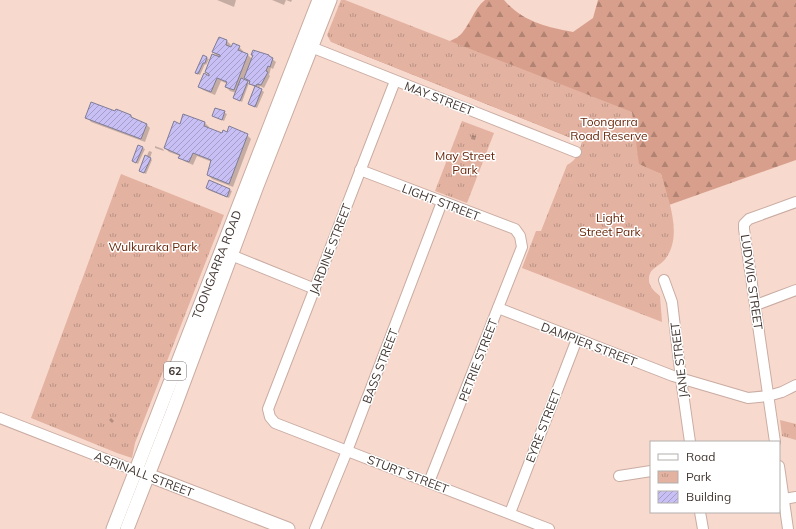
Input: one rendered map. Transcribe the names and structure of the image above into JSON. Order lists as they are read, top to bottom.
{
  "streets": {
    "main road": ["TOONGARRA ROAD", "62", "ASPINALL STREET"],
    "street": [
      "MAY STREET",
      "LIGHT STREET",
      "JARDINE STREET",
      "LUDWIG STREET",
      "DAMPIER STREET",
      "PETRIE STREET",
      "JANE STREET",
      "BASS STREET",
      "EYRE STREET",
      "STURT STREET"
    ]
  },
  "crossings": [
    ["MAY STREET", "JARDINE STREET"],
    ["MAY STREET", "TOONGARRA ROAD"],
    ["LIGHT STREET", "JARDINE STREET"],
    ["LIGHT STREET", "PETRIE STREET"],
    ["LIGHT STREET", "BASS STREET"],
    ["JARDINE STREET", "STURT STREET"],
    ["TOONGARRA ROAD", "ASPINALL STREET"],
    ["LUDWIG STREET", "DAMPIER STREET"],
    ["DAMPIER STREET", "PETRIE STREET"],
    ["DAMPIER STREET", "JANE STREET"],
    ["DAMPIER STREET", "EYRE STREET"],
    ["PETRIE STREET", "STURT STREET"],
    ["BASS STREET", "STURT STREET"],
    ["EYRE STREET", "STURT STREET"]
  ],
  "parks": [
    "Toongarra Road Reserve",
    "May Street Park",
    "Light Street Park",
    "Wulkuraka Park"
  ],
  "legend": ["Road", "Park", "Building"]
}
